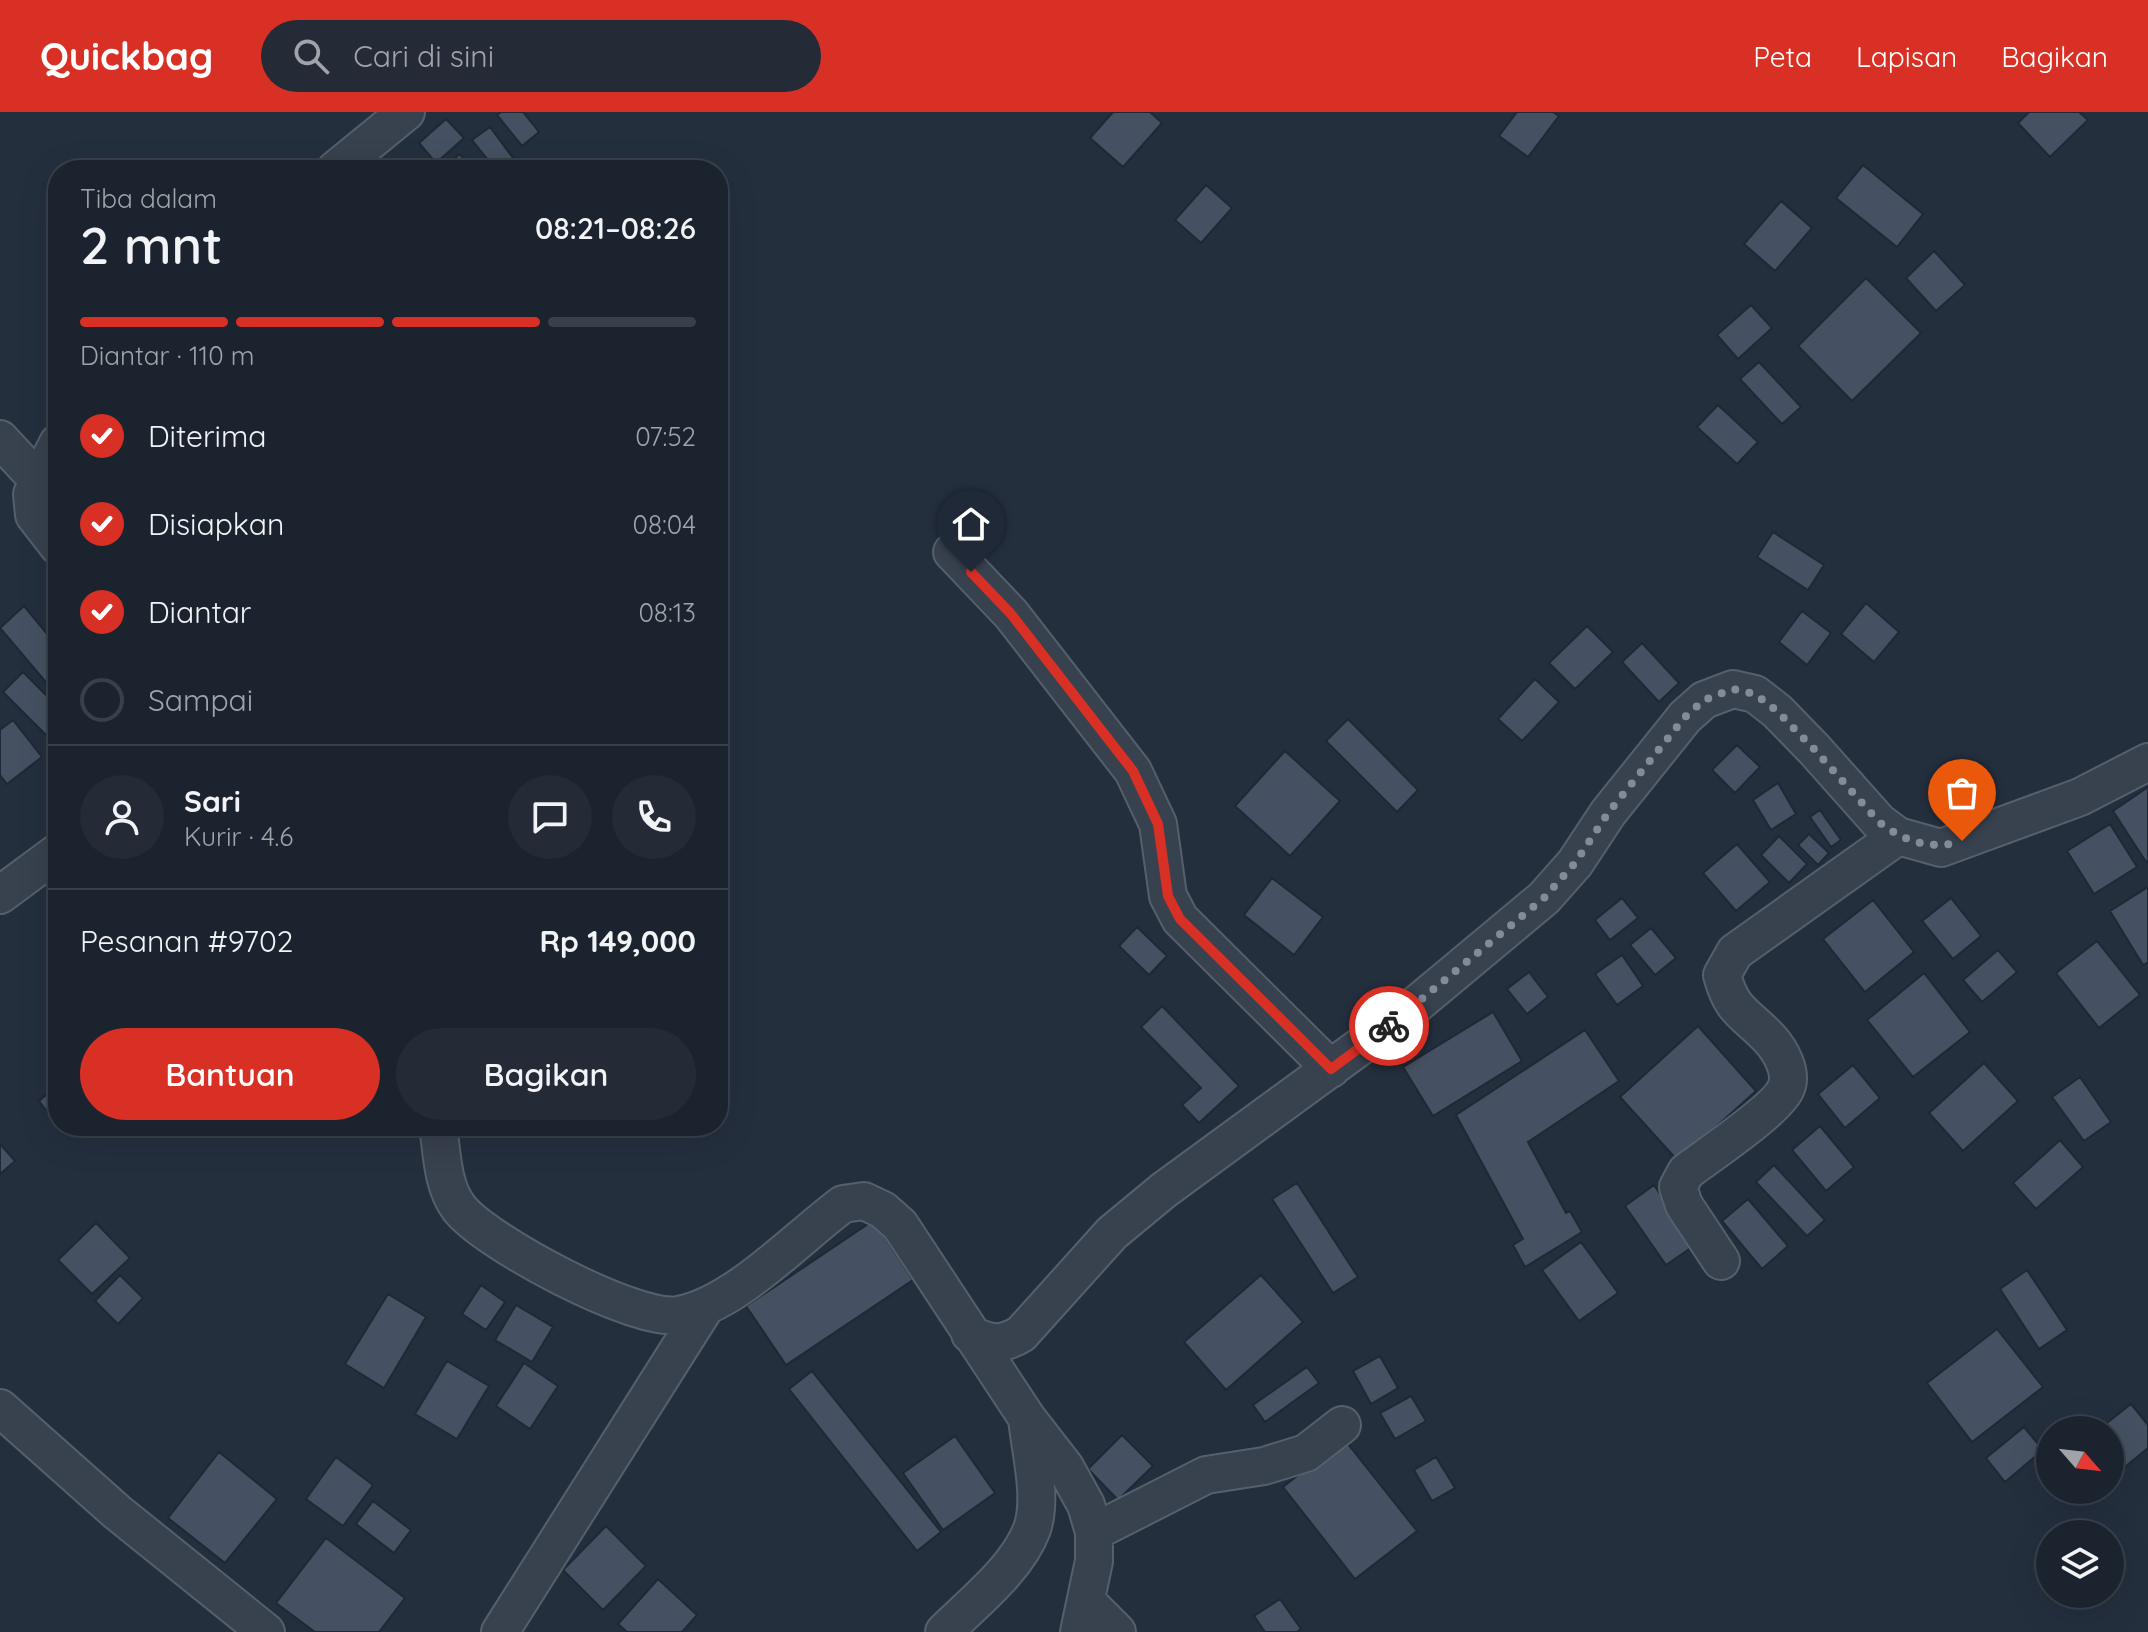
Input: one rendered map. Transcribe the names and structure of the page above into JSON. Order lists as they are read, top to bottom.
{
  "north": "bottom right",
  "page": {
    "header": "Quickbag",
    "search": "Cari di sini",
    "nav": ["Peta", "Lapisan", "Bagikan"],
    "heading": ["2 mnt", "Tiba dalam", "08:21–08:26"],
    "panel": [
      "Sari",
      "Kurir · 4.6",
      "Pesanan #9702",
      "Rp 149,000"
    ],
    "bar": "Diantar · 110 m",
    "list": [
      ["Diterima", "07:52"],
      ["Disiapkan", "08:04"],
      ["Diantar", "08:13"],
      "Sampai"
    ],
    "buttons": ["Bantuan", "Bagikan"]
  }
}
